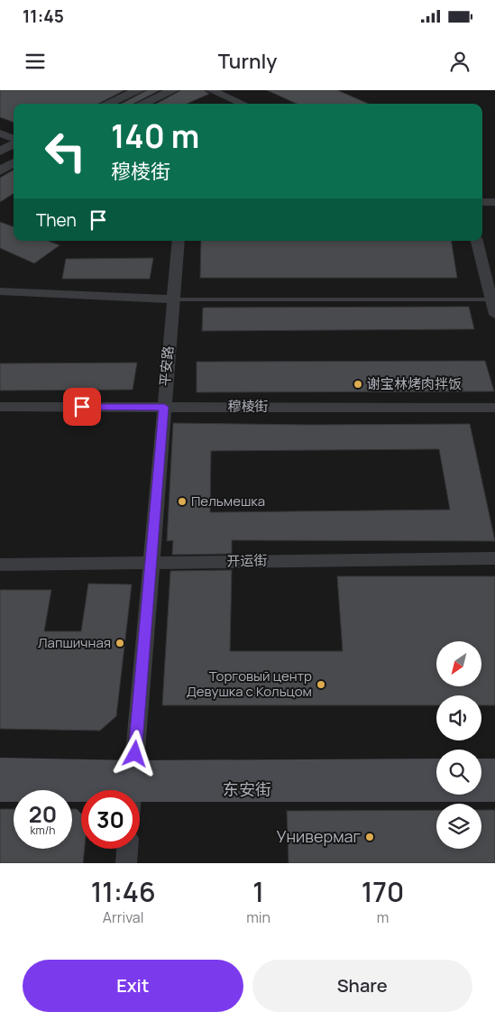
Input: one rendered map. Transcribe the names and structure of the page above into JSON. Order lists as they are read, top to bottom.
{
  "streets": {
    "main road": ["东安街"],
    "street": ["平安路", "穆棱街", "开运街"]
  },
  "crossings": [
    ["平安路", "穆棱街"],
    ["平安路", "开运街"],
    ["平安路", "东安街"]
  ],
  "places": [
    "谢宝林烤肉拌饭",
    "Пельмешка",
    "Лапшичная",
    "Торговый центр Девушка с Кольцом",
    "Универмаг"
  ],
  "north": "bottom left",
  "page": {
    "status": "11:45",
    "header": "Turnly",
    "turn": ["140 m", "穆棱街"],
    "then": "Then",
    "speed": "20 km/h",
    "limit": "30",
    "eta": [
      "11:46",
      "Arrival",
      "1",
      "min",
      "170",
      "m"
    ],
    "buttons": ["Exit", "Share"]
  }
}
